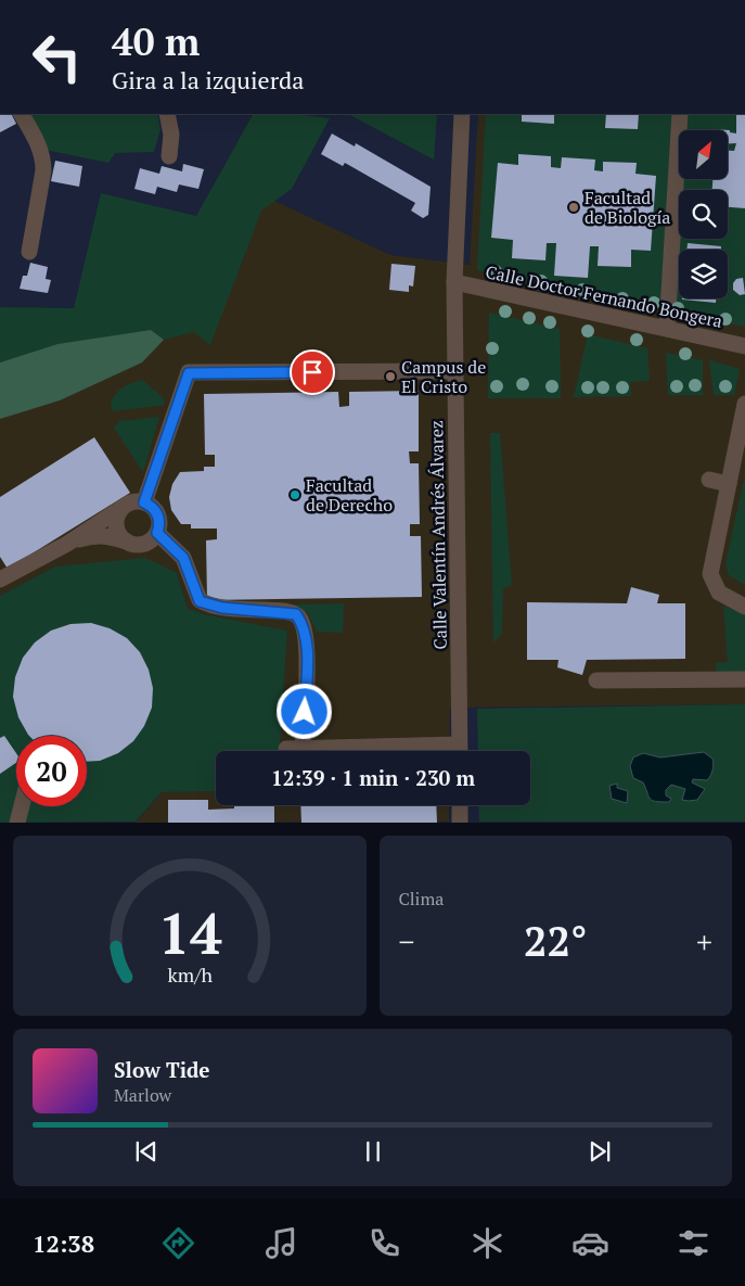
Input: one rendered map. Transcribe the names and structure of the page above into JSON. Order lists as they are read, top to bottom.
{
  "streets": {
    "street": ["Calle Doctor Fernando Bongera", "Calle Valentín Andrés Álvarez"]
  },
  "crossings": [
    ["Calle Doctor Fernando Bongera", "Calle Valentín Andrés Álvarez"]
  ],
  "places": ["Facultad de Biología", "Campus de El Cristo", "Facultad de Derecho"],
  "north": "top right",
  "page": {
    "turn": ["40 m", "Gira a la izquierda"],
    "limit": "20",
    "trip": "12:39 · 1 min · 230 m",
    "tile": "Clima",
    "heat": ["−", "22°", "+"],
    "song": ["Slow Tide", "Marlow"],
    "tabs": "12:38",
    "gauge": ["14", "km/h"]
  }
}
